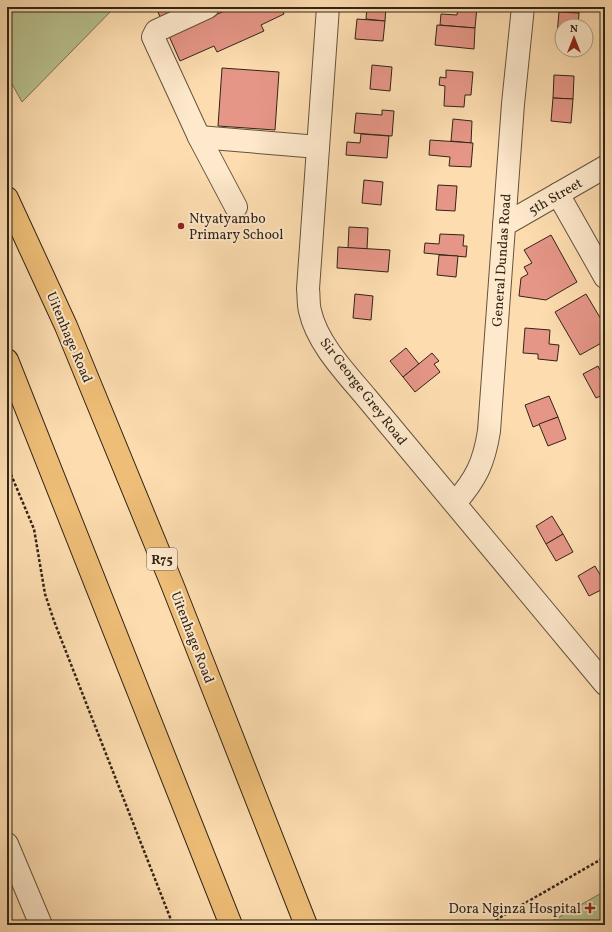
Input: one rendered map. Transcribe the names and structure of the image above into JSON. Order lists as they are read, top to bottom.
{
  "streets": {
    "main road": ["Uitenhage Road", "R75"],
    "street": ["5th Street", "General Dundas Road", "Sir George Grey Road"]
  },
  "crossings": [
    ["5th Street", "General Dundas Road"],
    ["General Dundas Road", "Sir George Grey Road"]
  ],
  "places": {
    "other": ["Ntyatyambo Primary School"],
    "health": ["Dora Nginza Hospital"]
  },
  "north": "top"
}
